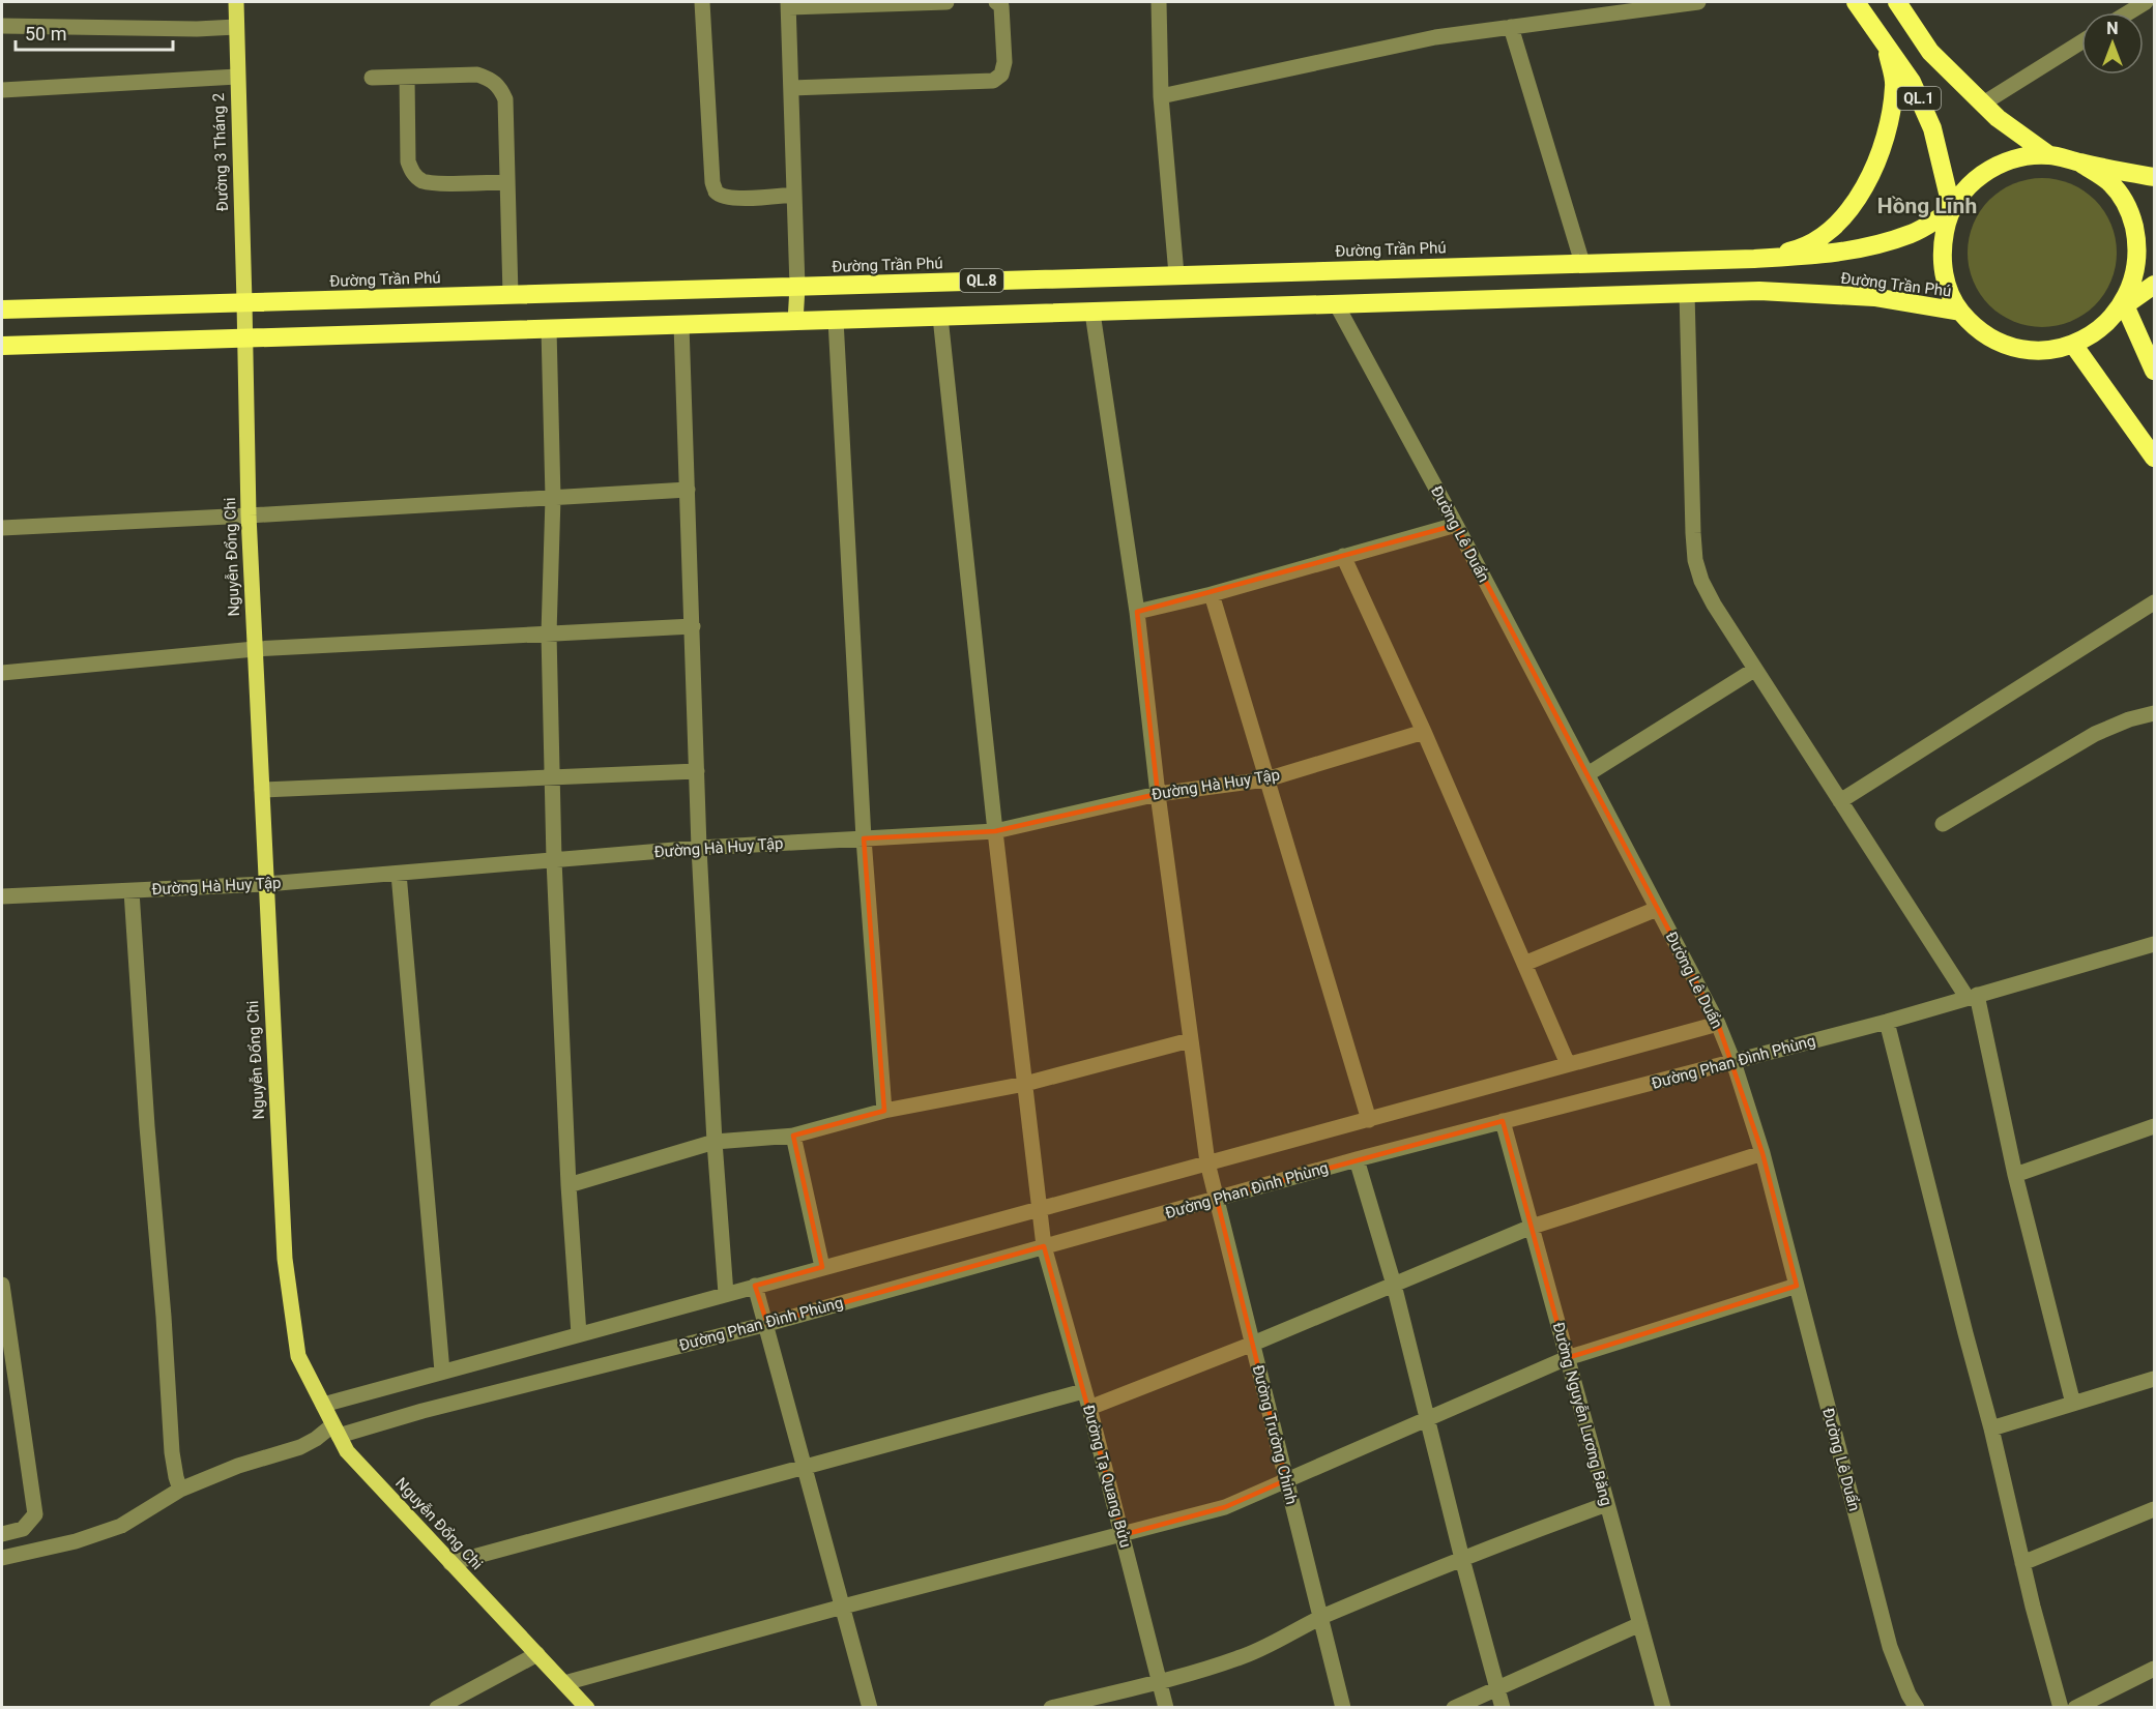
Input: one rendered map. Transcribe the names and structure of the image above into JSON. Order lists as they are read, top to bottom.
{
  "streets": {
    "highway": ["QL.1", "Đường Trần Phú", "QL.8"],
    "main road": ["Đường 3 Tháng 2", "Nguyễn Đổng Chi"],
    "street": [
      "Đường Lê Duẩn",
      "Đường Hà Huy Tập",
      "Đường Phan Đình Phùng",
      "Đường Nguyễn Lương Băng",
      "Đường Trường Chinh",
      "Đường Tạ Quang Bửu"
    ]
  },
  "crossings": [
    ["QL.1", "Đường Trần Phú"],
    ["Đường 3 Tháng 2", "Đường Trần Phú"],
    ["Đường 3 Tháng 2", "Nguyễn Đổng Chi"],
    ["Đường Trần Phú", "Đường Lê Duẩn"],
    ["Đường Trần Phú", "Nguyễn Đổng Chi"],
    ["Đường Trần Phú", "Đường Trường Chinh"],
    ["Đường Trần Phú", "Đường Tạ Quang Bửu"],
    ["Đường Lê Duẩn", "Đường Phan Đình Phùng"],
    ["Nguyễn Đổng Chi", "Đường Hà Huy Tập"],
    ["Nguyễn Đổng Chi", "Đường Phan Đình Phùng"],
    ["Đường Hà Huy Tập", "Đường Trường Chinh"],
    ["Đường Hà Huy Tập", "Đường Tạ Quang Bửu"],
    ["Đường Phan Đình Phùng", "Đường Nguyễn Lương Băng"],
    ["Đường Phan Đình Phùng", "Đường Trường Chinh"],
    ["Đường Phan Đình Phùng", "Đường Tạ Quang Bửu"]
  ],
  "districts": ["Hồng Lĩnh"],
  "scale_bar": "50 m",
  "north": "top"
}
